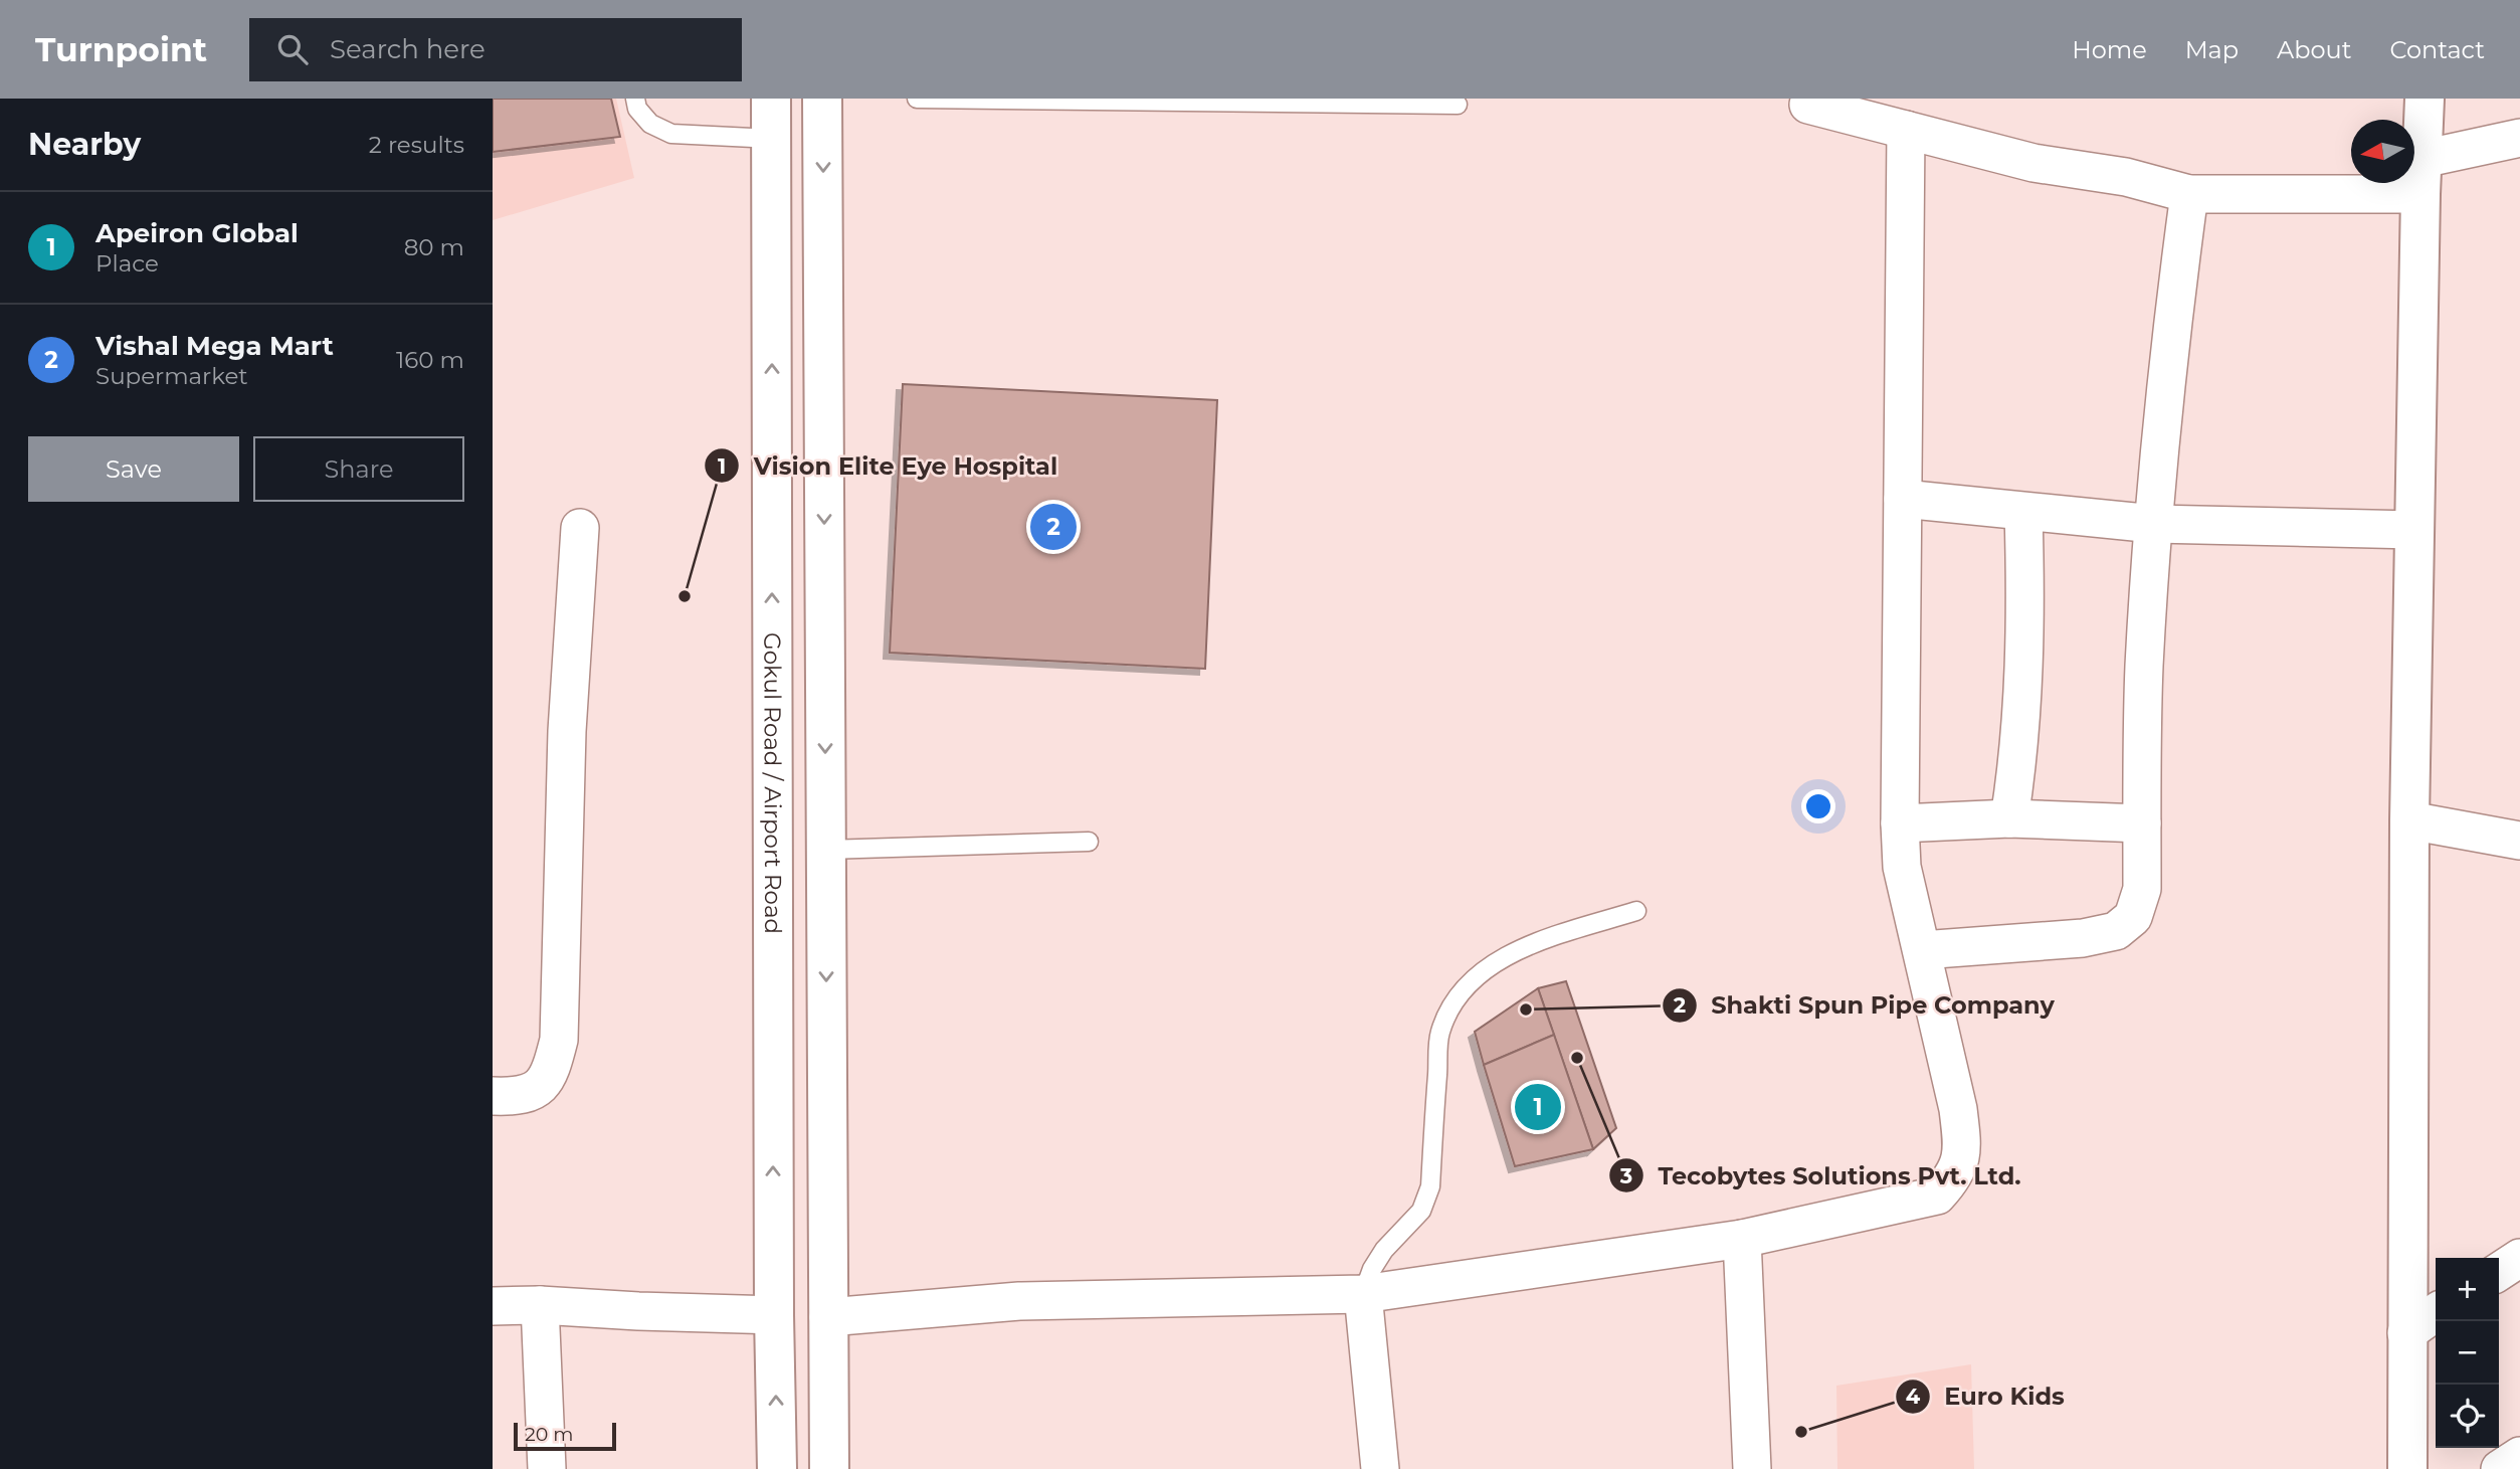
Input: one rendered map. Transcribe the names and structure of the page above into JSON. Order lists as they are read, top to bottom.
{
  "streets": {
    "main road": ["Gokul Road / Airport Road"]
  },
  "places": [
    "Vision Elite Eye Hospital",
    "Shakti Spun Pipe Company",
    "Tecobytes Solutions Pvt. Ltd.",
    "Euro Kids"
  ],
  "scale_bar": "20 m",
  "north": "left",
  "page": {
    "header": "Turnpoint",
    "search": "Search here",
    "nav": [
      "Home",
      "Map",
      "About",
      "Contact"
    ],
    "heading": ["Nearby", "2 results"],
    "list": [
      {
        "mark": "1",
        "name": "Apeiron Global",
        "note": "Place",
        "value": "80 m"
      },
      {
        "mark": "2",
        "name": "Vishal Mega Mart",
        "note": "Supermarket",
        "value": "160 m"
      }
    ],
    "buttons": ["Save", "Share"],
    "pins": ["2", "1"],
    "map_buttons": ["+", "−"],
    "scale": "20 m"
  }
}
